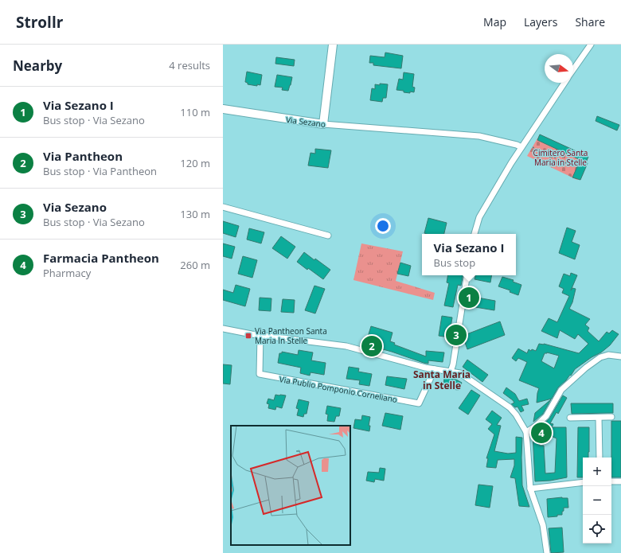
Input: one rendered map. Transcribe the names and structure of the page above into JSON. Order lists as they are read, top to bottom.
{
  "streets": {
    "street": ["Via Sezano", "Via Publio Pomponio Corneliano"]
  },
  "districts": ["Santa Maria in Stelle"],
  "parks": ["Cimitero Santa Maria in Stelle"],
  "places": {
    "transit": ["Via Pantheon Santa Maria In Stelle"]
  },
  "north": "right",
  "page": {
    "header": "Strollr",
    "nav": ["Map", "Layers", "Share"],
    "heading": ["Nearby", "4 results"],
    "list": [
      {
        "mark": "1",
        "name": "Via Sezano I",
        "note": "Bus stop · Via Sezano",
        "value": "110 m"
      },
      {
        "mark": "2",
        "name": "Via Pantheon",
        "note": "Bus stop · Via Pantheon",
        "value": "120 m"
      },
      {
        "mark": "3",
        "name": "Via Sezano",
        "note": "Bus stop · Via Sezano",
        "value": "130 m"
      },
      {
        "mark": "4",
        "name": "Farmacia Pantheon",
        "note": "Pharmacy",
        "value": "260 m"
      }
    ],
    "popup": ["Via Sezano I", "Bus stop"],
    "pins": [
      "1",
      "3",
      "2",
      "4"
    ],
    "map_buttons": ["+", "−"]
  }
}
